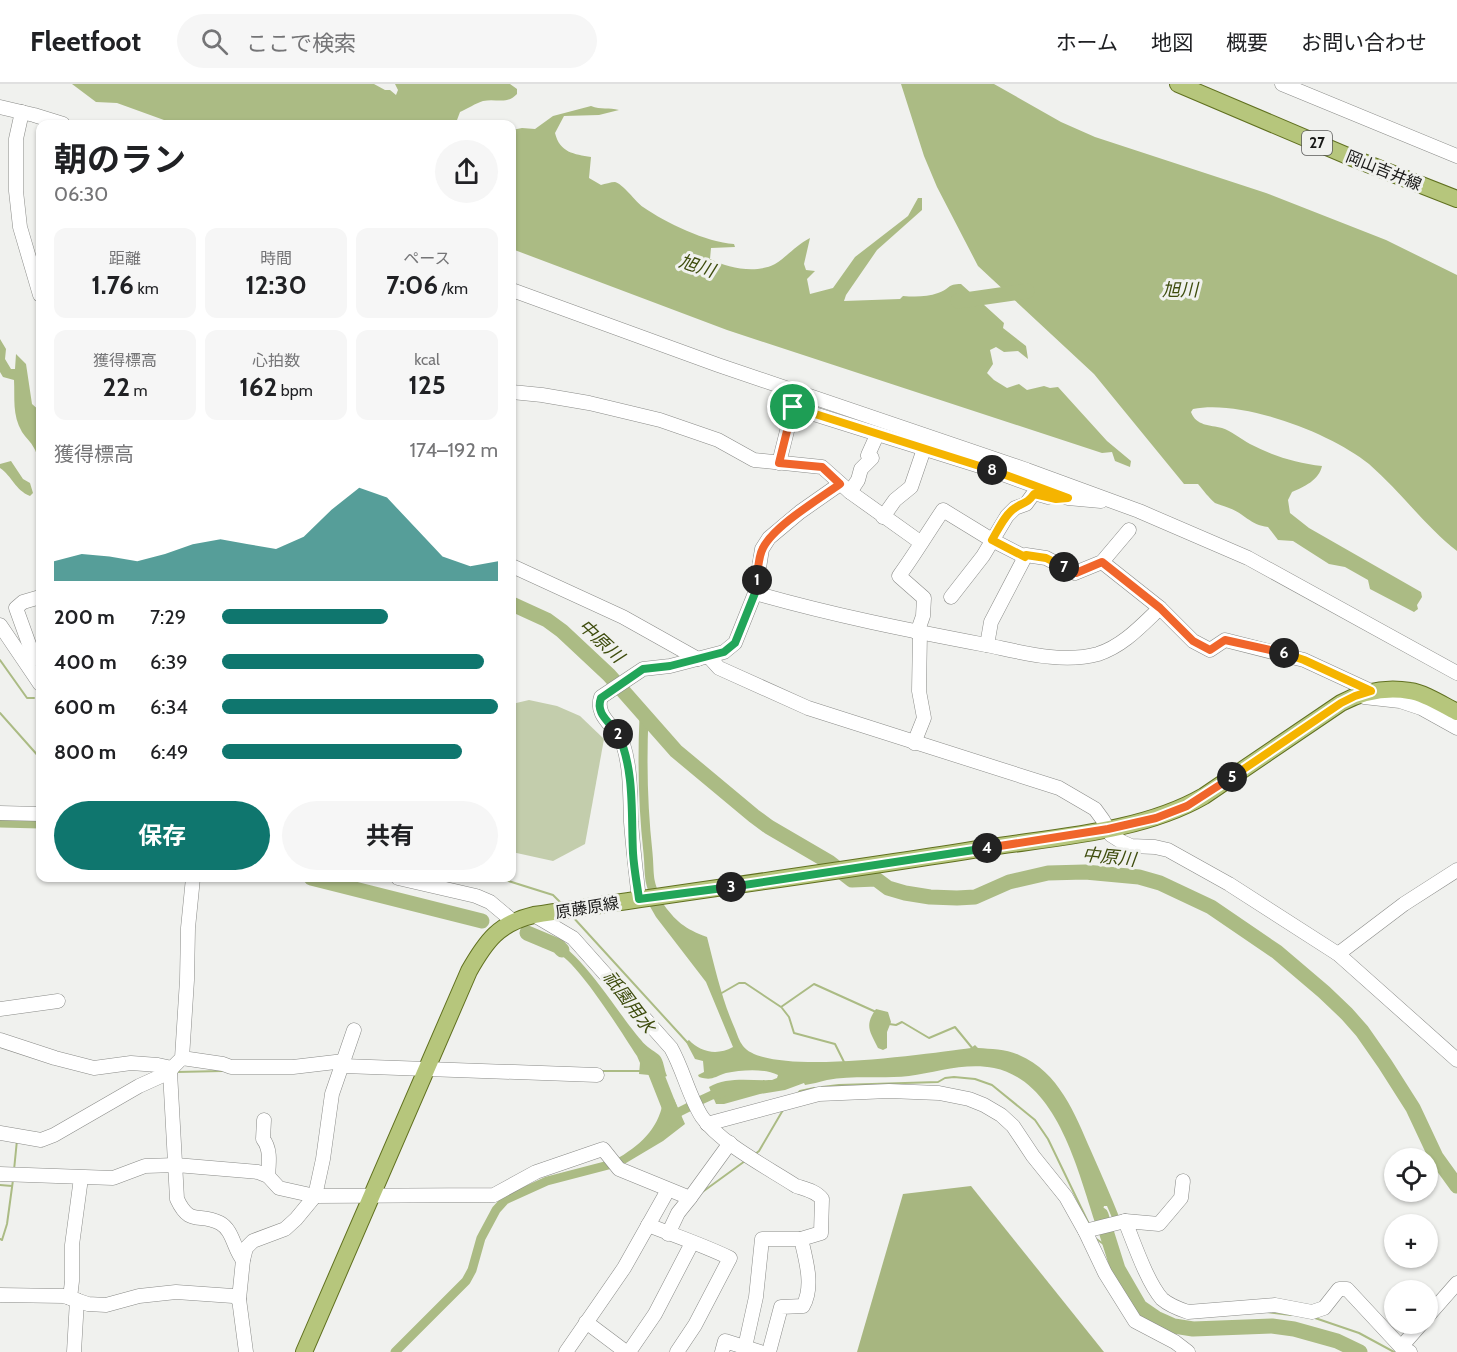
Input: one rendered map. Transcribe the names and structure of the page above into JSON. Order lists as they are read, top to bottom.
{
  "streets": {
    "main road": ["27", "岡山吉井線", "原藤原線"]
  },
  "water": ["旭川", "中原川", "祇園用水"],
  "page": {
    "header": "Fleetfoot",
    "search": "ここで検索",
    "nav": [
      "ホーム",
      "地図",
      "概要",
      "お問い合わせ"
    ],
    "heading": ["朝のラン", "06:30"],
    "stats": [
      ["距離", "1.76 km"],
      ["時間", "12:30"],
      ["ペース", "7:06 /km"],
      ["獲得標高", "22 m"],
      ["心拍数", "162 bpm"],
      ["kcal", "125"]
    ],
    "chart": ["獲得標高", "174–192 m"],
    "pins": [
      "8",
      "7",
      "1",
      "6",
      "2",
      "5",
      "4",
      "3"
    ],
    "list": [
      {
        "name": "200 m",
        "note": "7:29"
      },
      {
        "name": "400 m",
        "note": "6:39"
      },
      {
        "name": "600 m",
        "note": "6:34"
      },
      {
        "name": "800 m",
        "note": "6:49"
      }
    ],
    "buttons": ["保存", "共有"],
    "map_buttons": ["+", "−"]
  }
}
